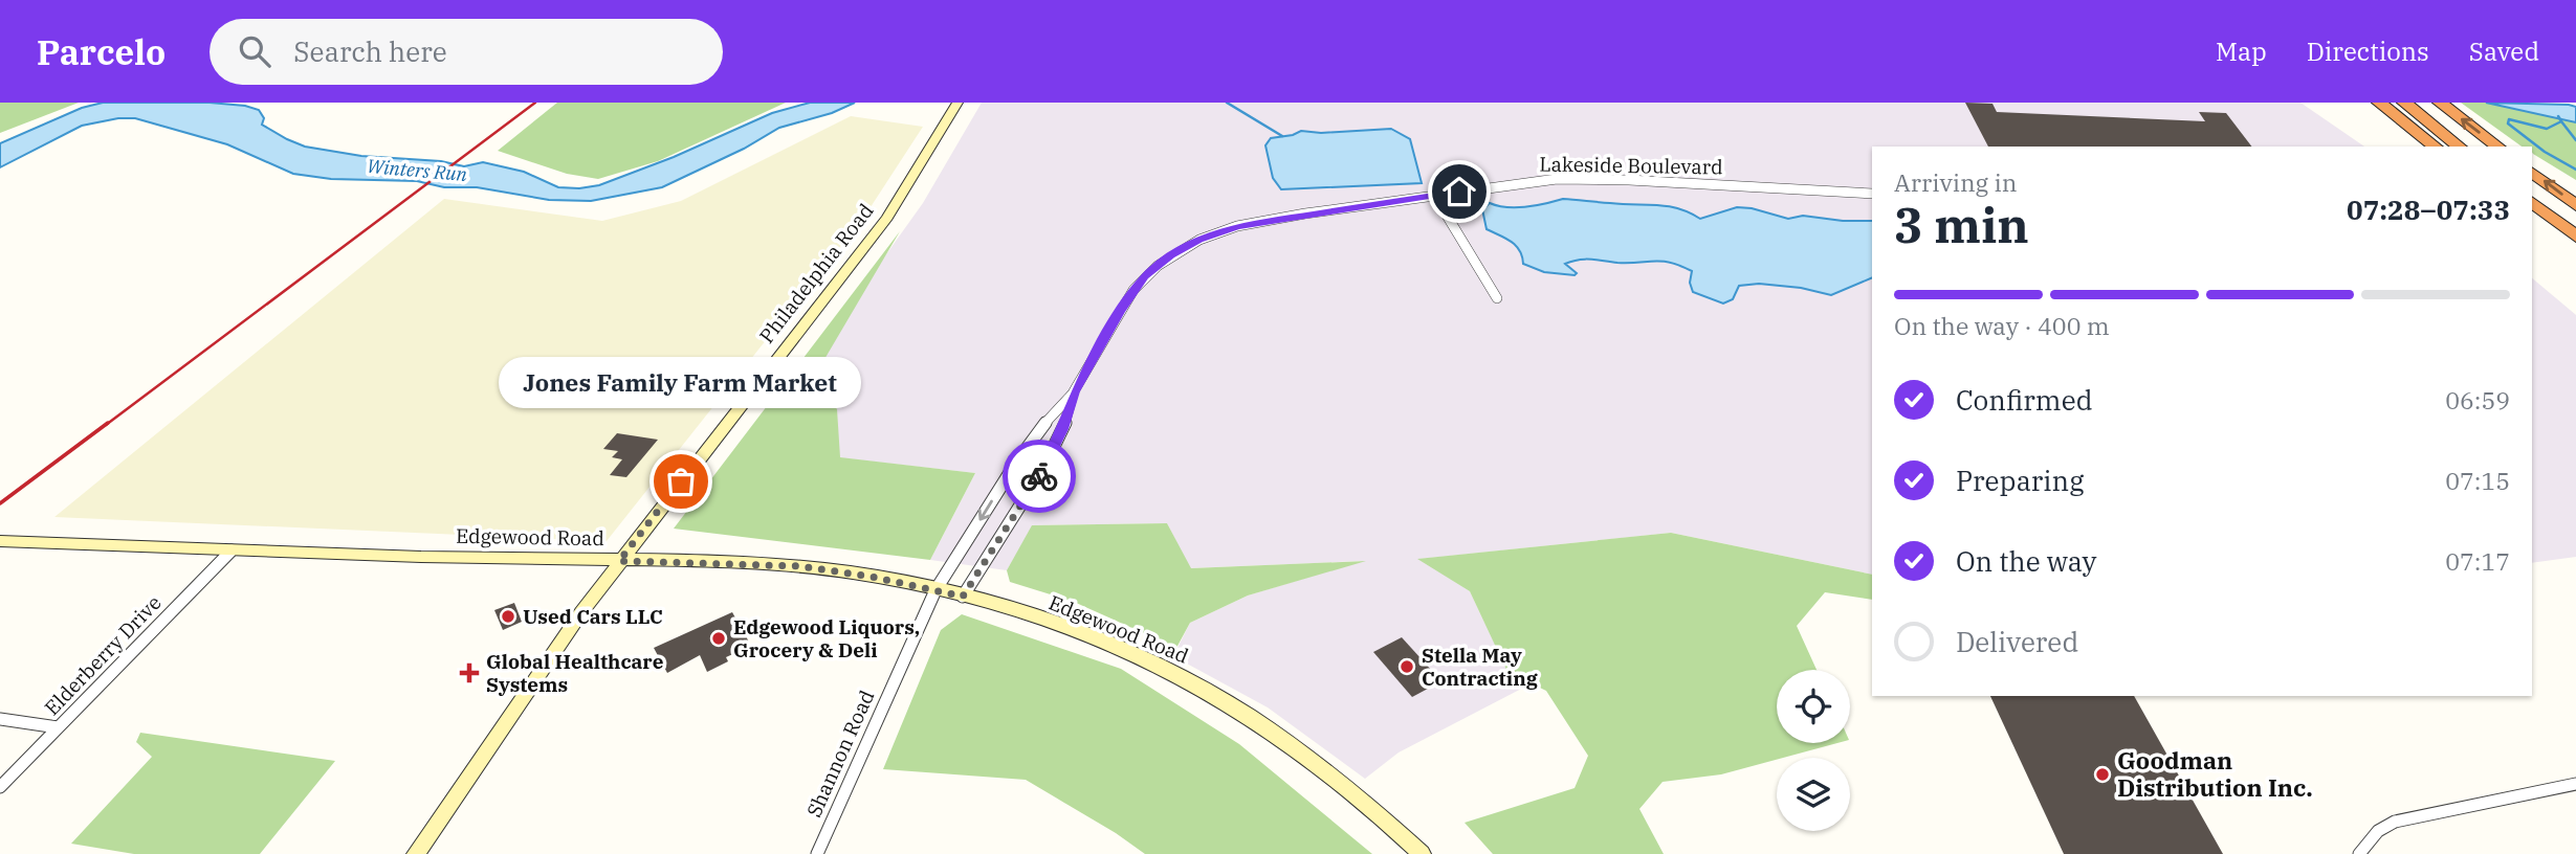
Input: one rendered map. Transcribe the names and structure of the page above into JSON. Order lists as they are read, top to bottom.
{
  "streets": {
    "street": [
      "Lakeside Boulevard",
      "Philadelphia Road",
      "Edgewood Road",
      "Elderberry Drive",
      "Shannon Road"
    ]
  },
  "crossings": [
    ["Lakeside Boulevard", "Edgewood Road"],
    ["Lakeside Boulevard", "Shannon Road"],
    ["Philadelphia Road", "Edgewood Road"],
    ["Edgewood Road", "Elderberry Drive"],
    ["Edgewood Road", "Shannon Road"]
  ],
  "water": ["Winters Run"],
  "places": {
    "other": [
      "Jones Family Farm Market",
      "Used Cars LLC",
      "Edgewood Liquors, Grocery & Deli",
      "Stella May Contracting",
      "Goodman Distribution Inc."
    ],
    "health": ["Global Healthcare Systems"]
  },
  "page": {
    "header": "Parcelo",
    "search": "Search here",
    "nav": ["Map", "Directions", "Saved"],
    "heading": ["3 min", "Arriving in", "07:28–07:33"],
    "bar": "On the way · 400 m",
    "bubble": "Jones Family Farm Market",
    "list": [
      ["Confirmed", "06:59"],
      ["Preparing", "07:15"],
      ["On the way", "07:17"],
      "Delivered"
    ]
  }
}
